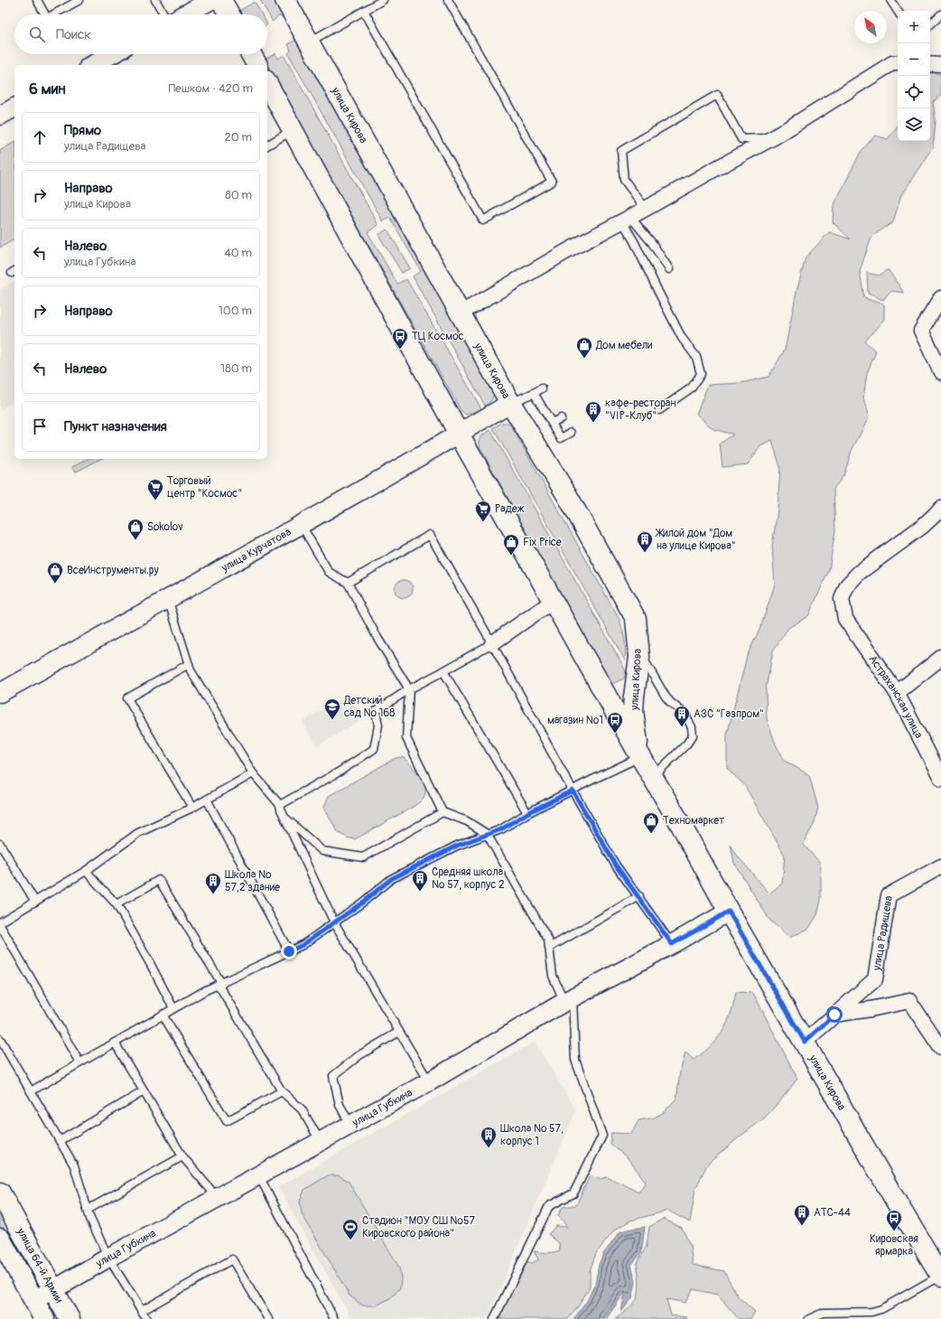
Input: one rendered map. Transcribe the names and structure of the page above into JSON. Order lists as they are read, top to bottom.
{
  "streets": {
    "main road": ["улица Кирова", "улица 64-й Армии"],
    "street": [
      "улица Курчатова",
      "Астраханская улица",
      "улица Радищева",
      "улица Губкина"
    ]
  },
  "crossings": [
    ["улица Кирова", "улица Курчатова"],
    ["улица Кирова", "улица Радищева"],
    ["улица Кирова", "улица Губкина"],
    ["улица Губкина", "улица 64-й Армии"]
  ],
  "places": {
    "bus stop": ["ТЦ Космос", "магазин №1", "Кировская ярмарка"],
    "shop": [
      "Дом мебели",
      "Sokolov",
      "Fix Price",
      "ВсеИнструменты.ру",
      "Техномаркет"
    ],
    "building": [
      "кафе-ресторан \"VIP-Клуб\"",
      "Жилой дом \"Дом на улице Кирова\"",
      "АЗС \"Газпром\"",
      "Средняя школа № 57, корпус 2",
      "Школа № 57,2 здание",
      "Школа № 57, корпус 1",
      "АТС-44"
    ],
    "supermarket": ["Торговый центр \"Космос\"", "Радеж"],
    "school or university": ["Детский сад № 168"],
    "sports": ["Стадион \"МОУ СШ №57 Кировского района\""]
  },
  "north": "top left",
  "page": {
    "map_buttons": ["+", "−"],
    "search": "Поиск",
    "heading": ["6 мин", "Пешком · 420 m"],
    "list": [
      ["Прямо", "улица Радищева", "20 m"],
      ["Направо", "улица Кирова", "80 m"],
      ["Налево", "улица Губкина", "40 m"],
      ["Направо", "100 m"],
      ["Налево", "180 m"],
      "Пункт назначения"
    ]
  }
}
